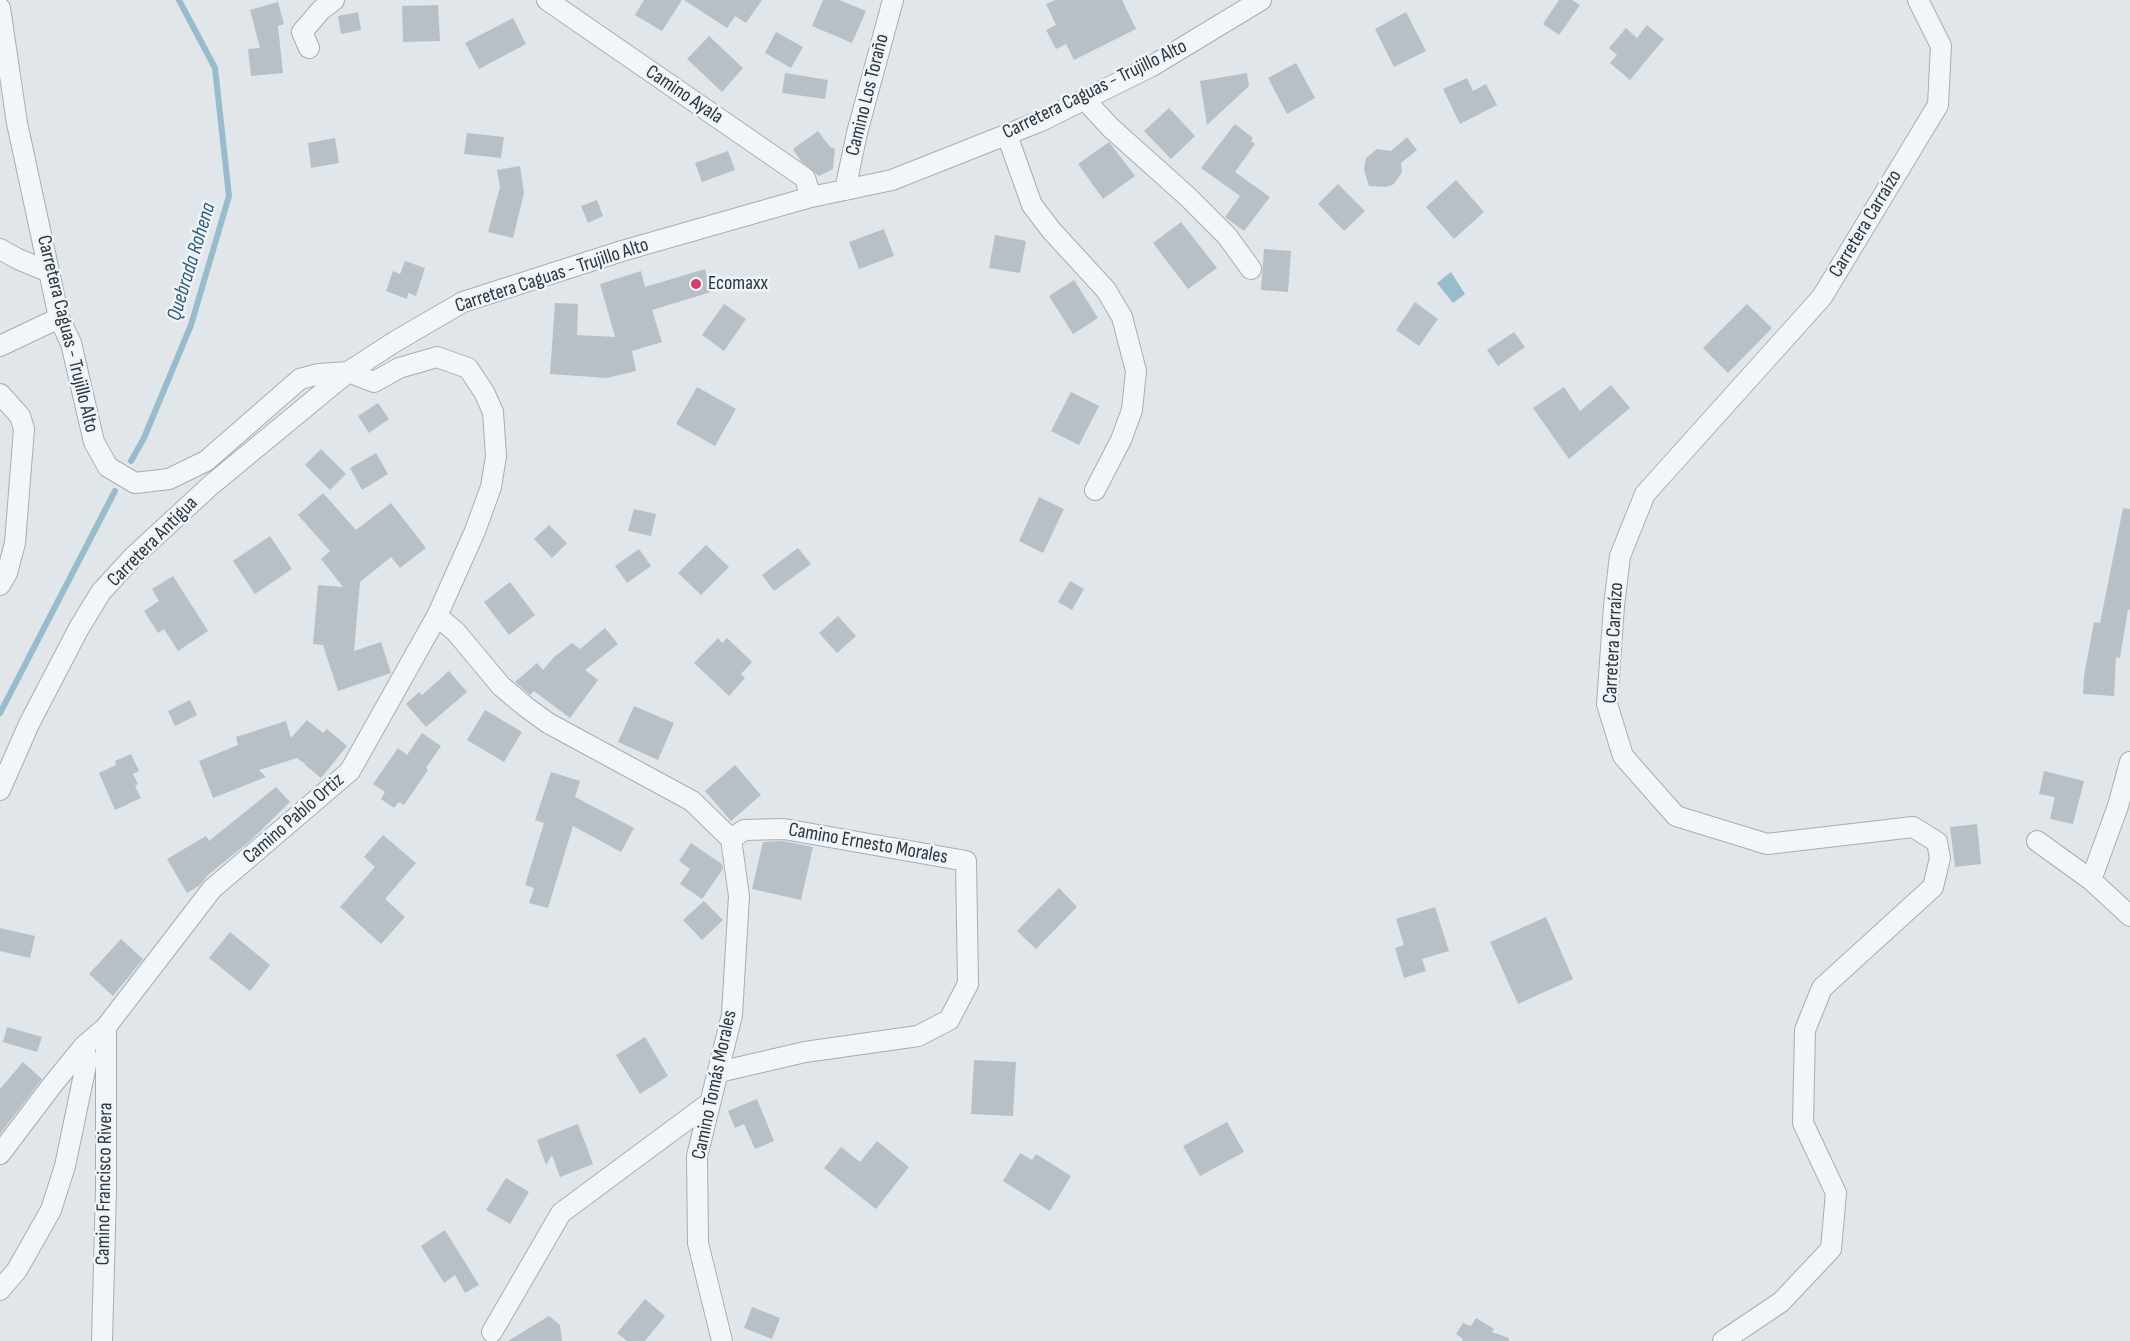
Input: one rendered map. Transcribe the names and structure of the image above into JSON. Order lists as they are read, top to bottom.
{
  "streets": {
    "street": [
      "Carretera Caguas - Trujillo Alto",
      "Camino Ayala",
      "Camino Los Toraño",
      "Carretera Carraízo",
      "Carretera Antigua",
      "Camino Pablo Ortiz",
      "Camino Ernesto Morales",
      "Camino Tomás Morales",
      "Camino Francisco Rivera"
    ]
  },
  "crossings": [
    ["Carretera Caguas - Trujillo Alto", "Camino Ayala"],
    ["Carretera Caguas - Trujillo Alto", "Camino Los Toraño"],
    ["Carretera Caguas - Trujillo Alto", "Carretera Antigua"],
    ["Carretera Caguas - Trujillo Alto", "Camino Pablo Ortiz"],
    ["Carretera Antigua", "Camino Pablo Ortiz"],
    ["Camino Pablo Ortiz", "Camino Francisco Rivera"],
    ["Camino Ernesto Morales", "Camino Tomás Morales"]
  ],
  "water": ["Quebrada Rohena"],
  "places": ["Ecomaxx"]
}
